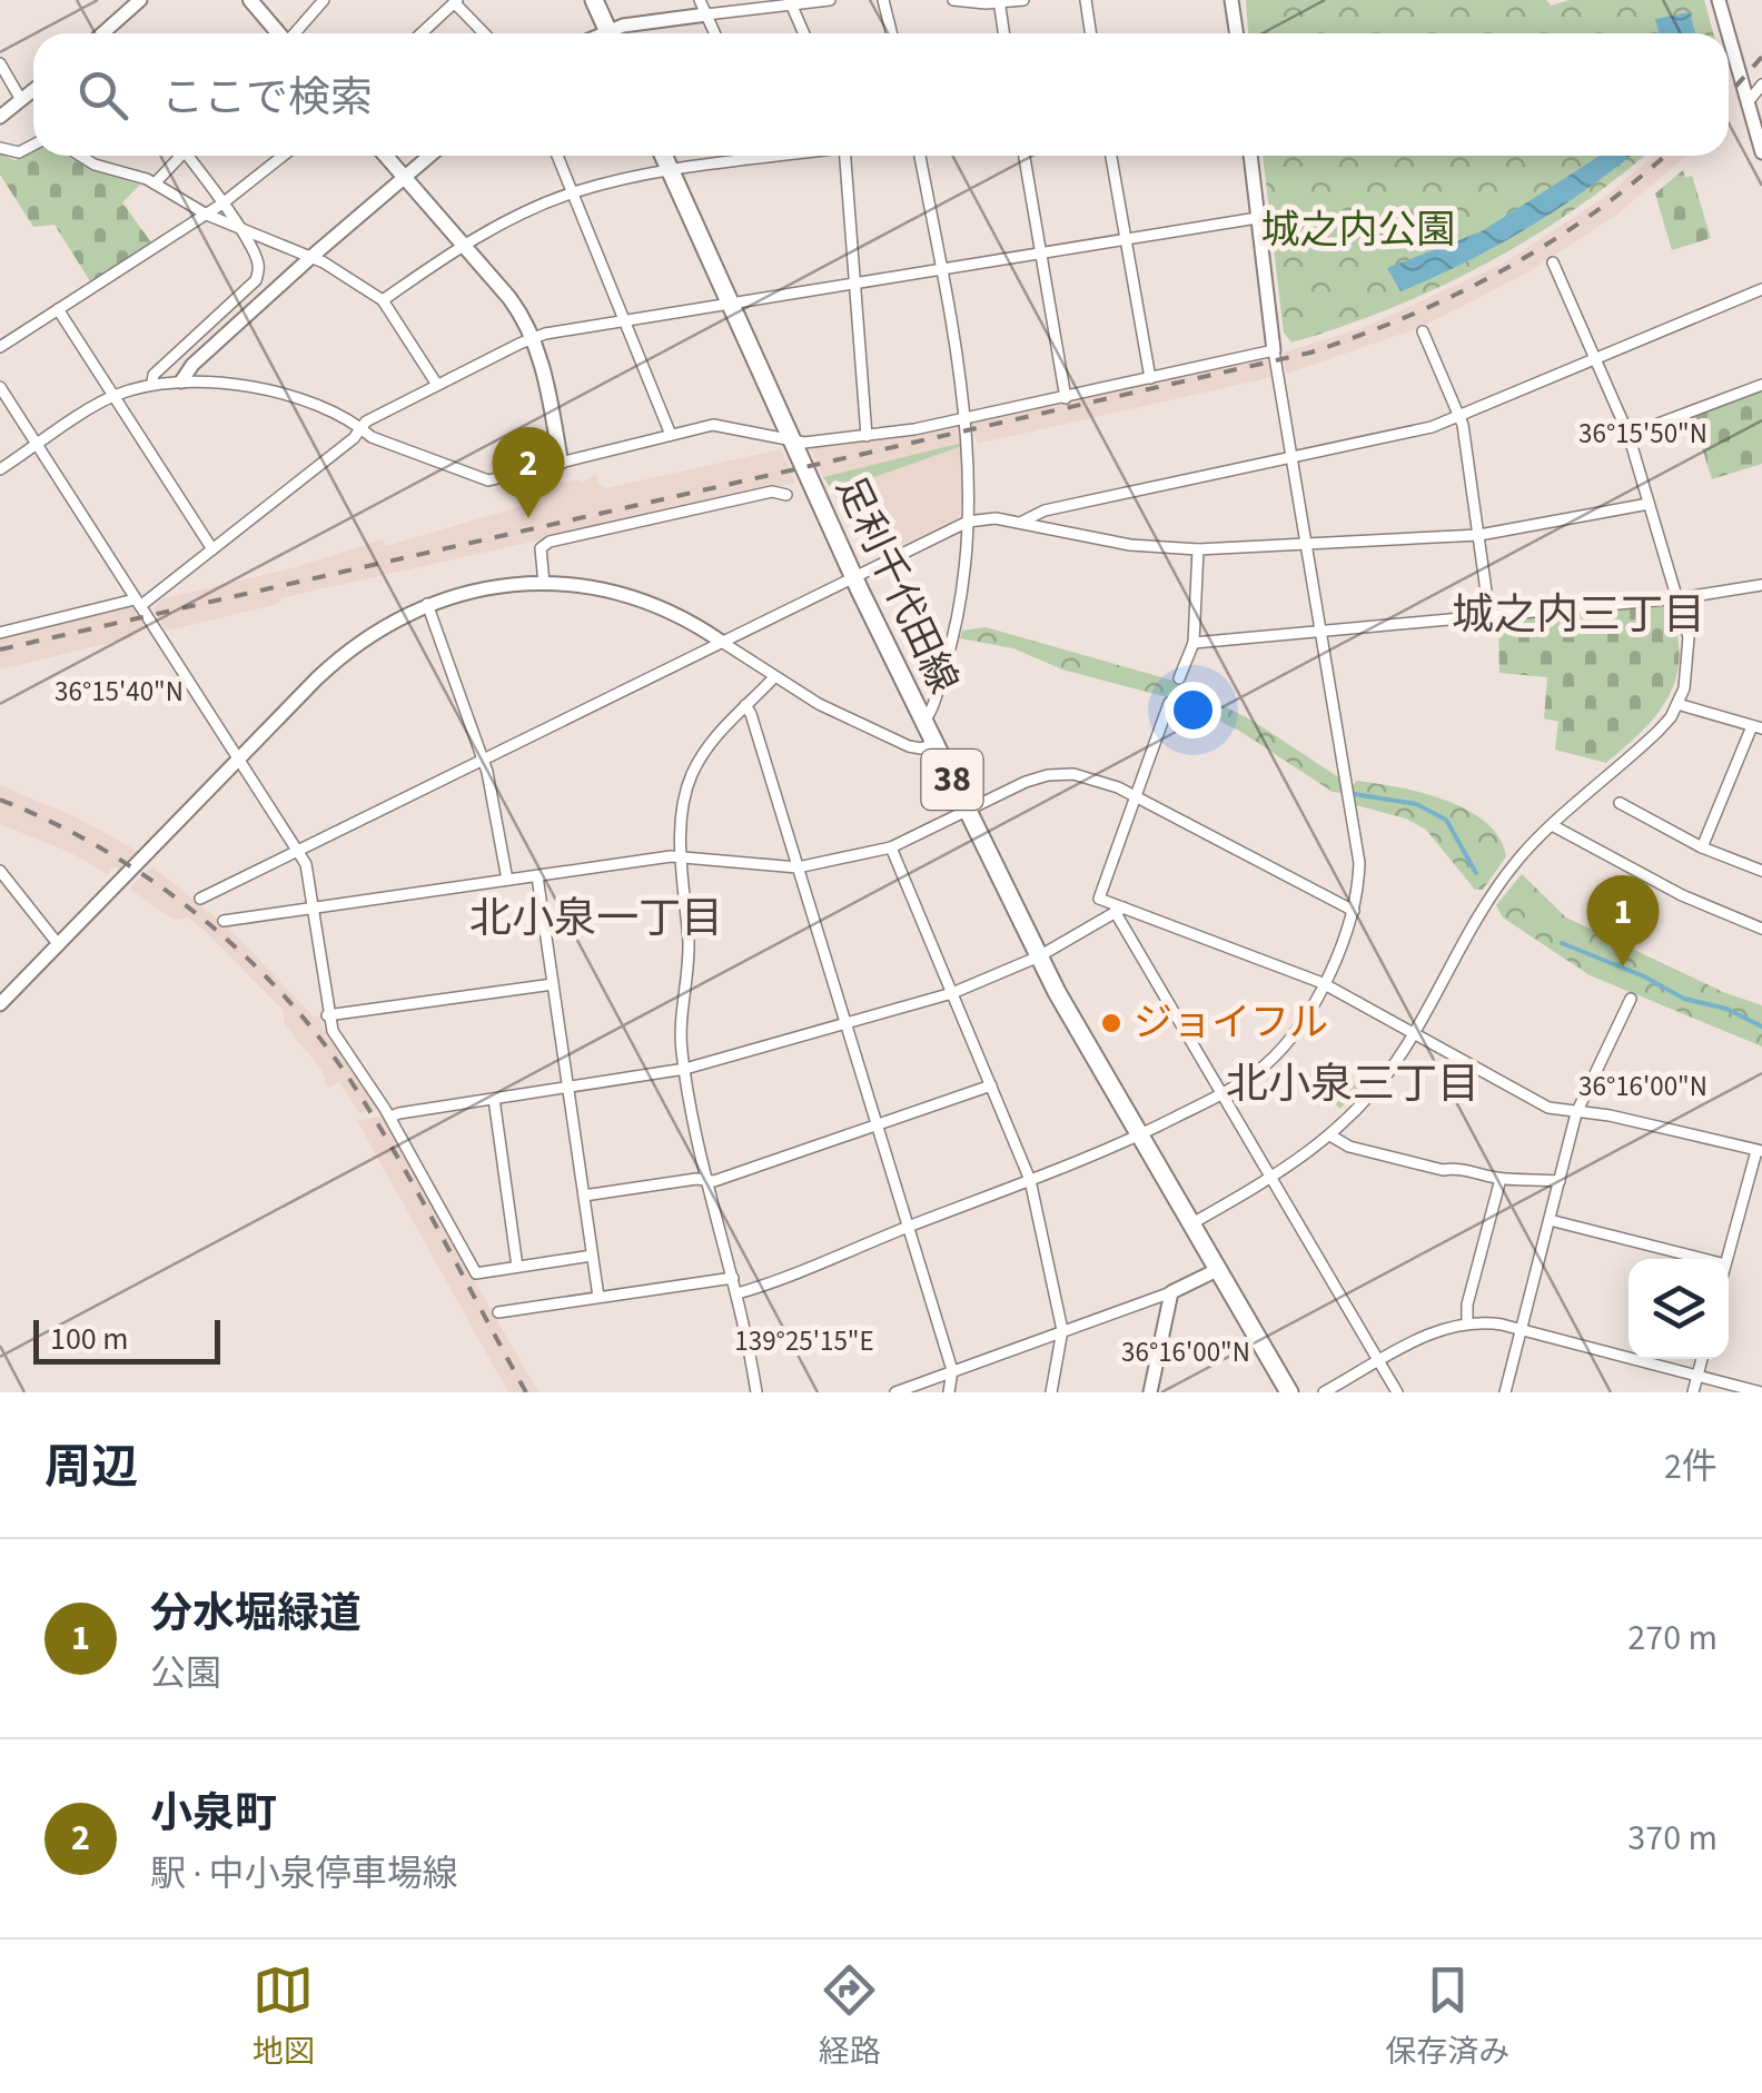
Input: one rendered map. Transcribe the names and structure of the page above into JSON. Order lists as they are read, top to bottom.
{
  "streets": {
    "main road": ["足利千代田線", "38"]
  },
  "districts": ["城之内三丁目", "北小泉一丁目", "北小泉三丁目"],
  "parks": ["城之内公園"],
  "places": ["ジョイフル"],
  "scale_bar": "100 m",
  "page": {
    "search": "ここで検索",
    "pins": ["2", "1"],
    "scale": "100 m",
    "heading": ["周辺", "2件"],
    "list": [
      {
        "mark": "1",
        "name": "分水堀緑道",
        "note": "公園",
        "value": "270 m"
      },
      {
        "mark": "2",
        "name": "小泉町",
        "note": "駅 · 中小泉停車場線",
        "value": "370 m"
      }
    ],
    "nav": ["地図", "経路", "保存済み"]
  },
  "coordinates": [
    "36°15'50\"N",
    "36°15'40\"N",
    "36°16'00\"N",
    "139°25'15\"E"
  ]
}
